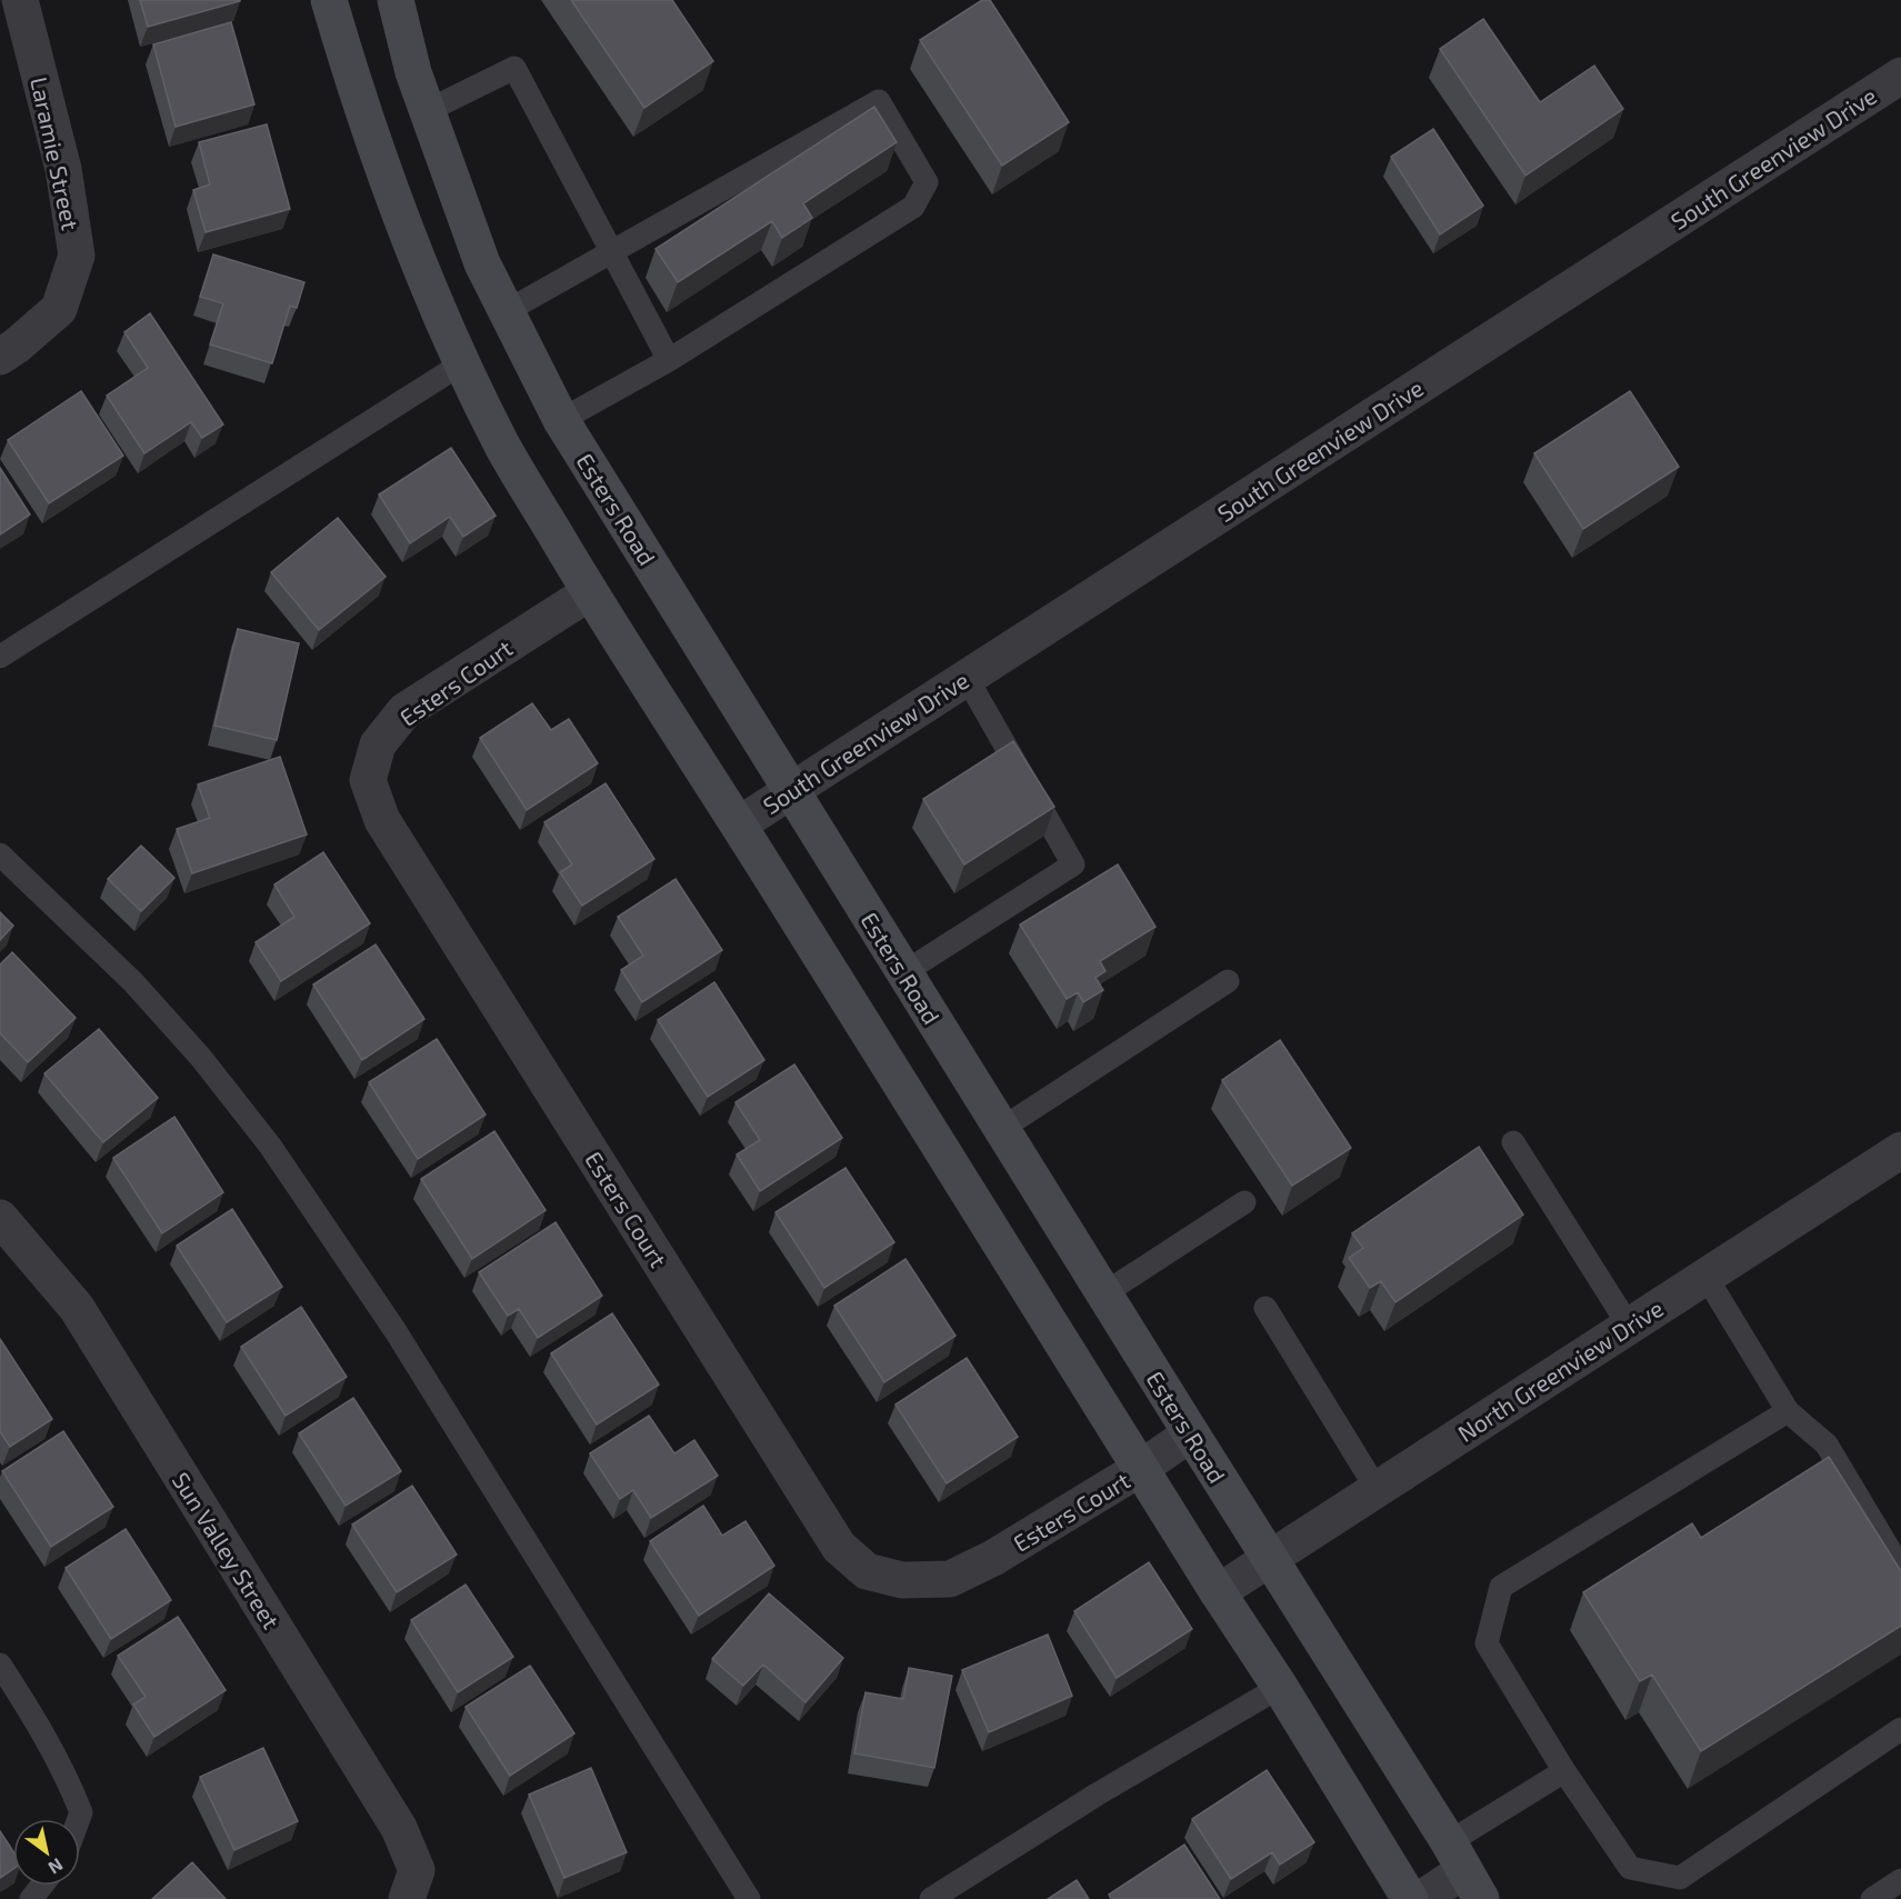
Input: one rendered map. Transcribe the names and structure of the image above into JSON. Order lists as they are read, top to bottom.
{
  "streets": {
    "main road": ["Esters Road"],
    "street": [
      "Laramie Street",
      "South Greenview Drive",
      "Esters Court",
      "North Greenview Drive",
      "Sun Valley Street"
    ]
  },
  "crossings": [
    ["South Greenview Drive", "Esters Road"],
    ["Esters Road", "Esters Court"],
    ["Esters Road", "North Greenview Drive"]
  ],
  "north": "bottom right"
}
